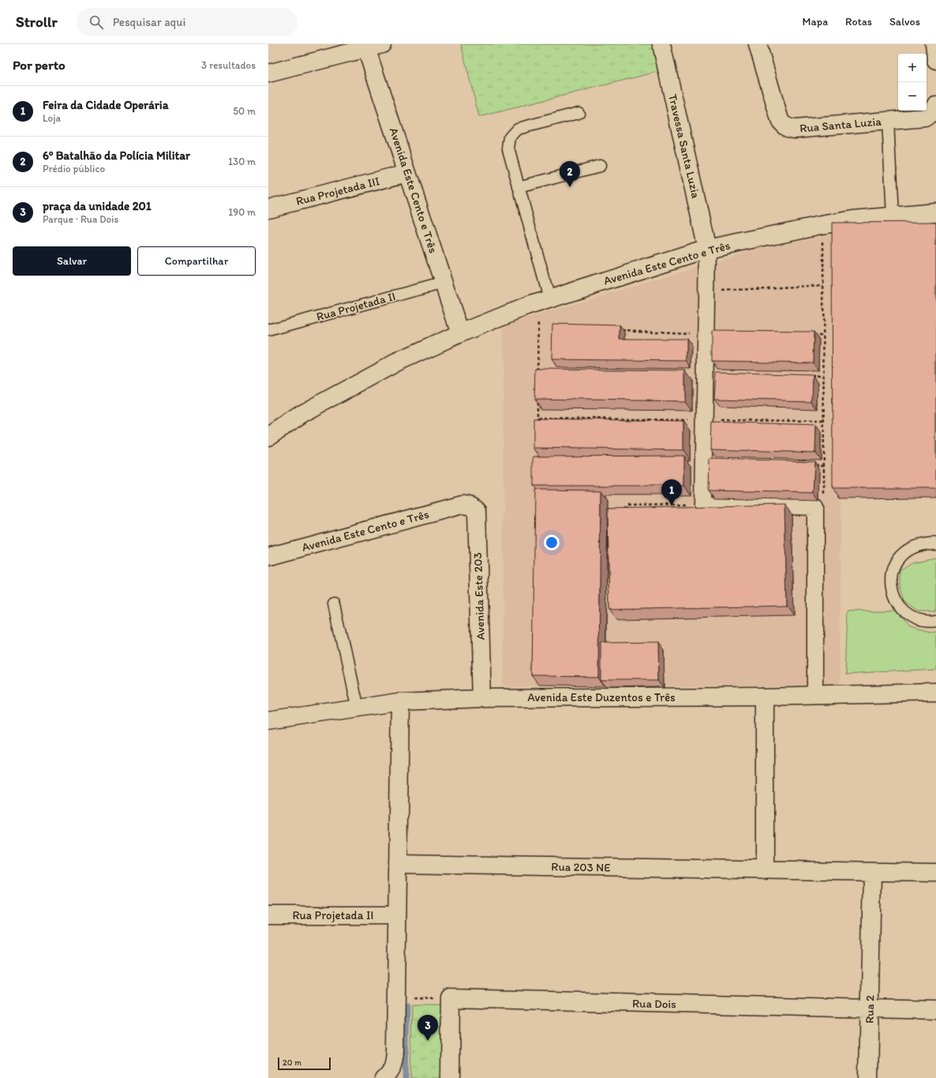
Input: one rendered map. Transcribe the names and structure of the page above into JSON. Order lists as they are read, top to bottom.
{
  "streets": {
    "street": [
      "Rua Santa Luzia",
      "Travessa Santa Luzia",
      "Avenida Este Cento e Três",
      "Rua Projetada III",
      "Rua Projetada II",
      "Avenida Este 203",
      "Avenida Este Duzentos e Três",
      "Rua 203 NE",
      "Rua Dois",
      "Rua 2"
    ]
  },
  "crossings": [
    ["Travessa Santa Luzia", "Avenida Este Cento e Três"],
    ["Avenida Este Cento e Três", "Rua Projetada III"],
    ["Avenida Este Cento e Três", "Rua Projetada II"],
    ["Avenida Este Cento e Três", "Avenida Este 203"],
    ["Avenida Este 203", "Avenida Este Duzentos e Três"],
    ["Rua 203 NE", "Rua 2"],
    ["Rua Dois", "Rua 2"]
  ],
  "scale_bar": "20 m",
  "page": {
    "header": "Strollr",
    "search": "Pesquisar aqui",
    "nav": ["Mapa", "Rotas", "Salvos"],
    "heading": ["Por perto", "3 resultados"],
    "map_buttons": ["+", "−"],
    "list": [
      {
        "mark": "1",
        "name": "Feira da Cidade Operária",
        "note": "Loja",
        "value": "50 m"
      },
      {
        "mark": "2",
        "name": "6º Batalhão da Polícia Militar",
        "note": "Prédio público",
        "value": "130 m"
      },
      {
        "mark": "3",
        "name": "praça da unidade 201",
        "note": "Parque · Rua Dois",
        "value": "190 m"
      }
    ],
    "pins": ["2", "1", "3"],
    "buttons": ["Salvar", "Compartilhar"],
    "scale": "20 m"
  }
}
